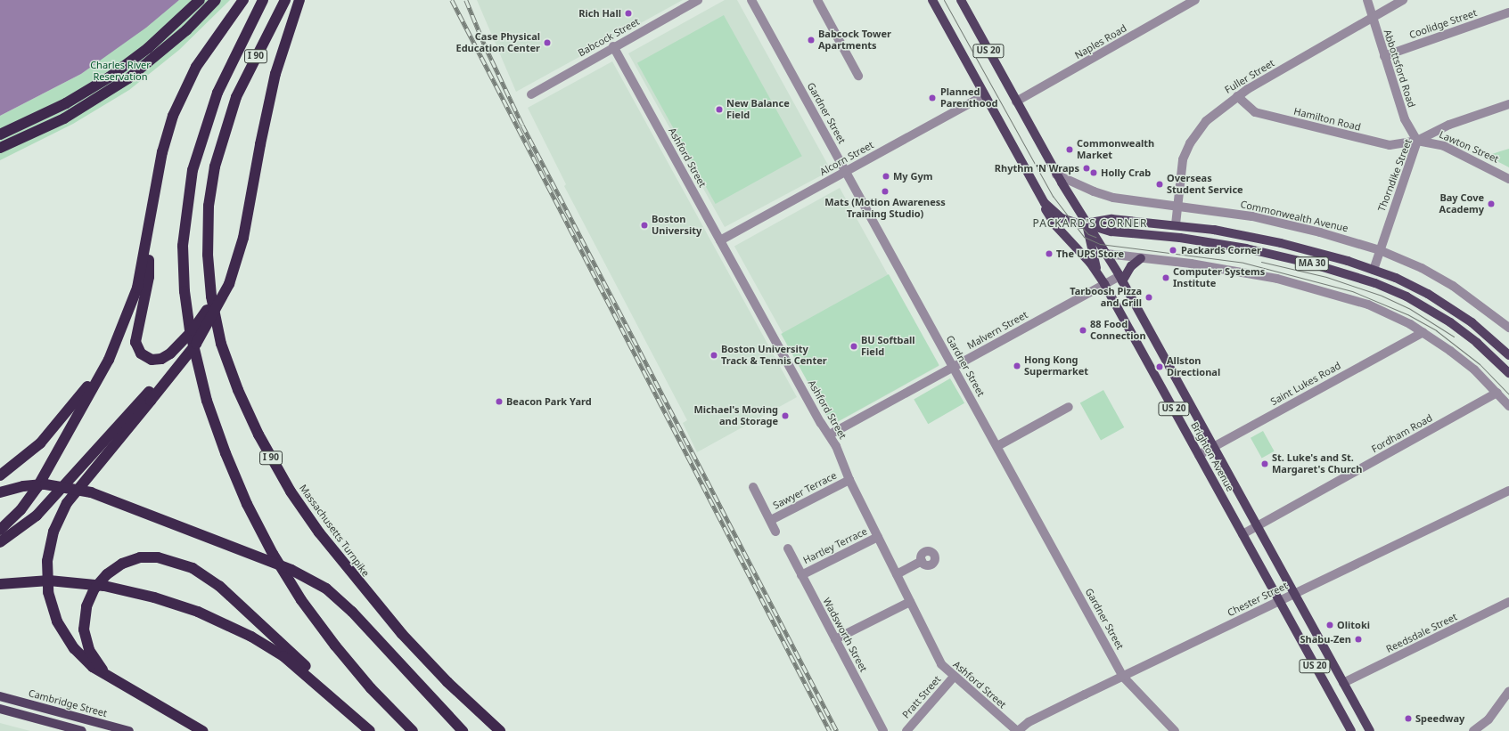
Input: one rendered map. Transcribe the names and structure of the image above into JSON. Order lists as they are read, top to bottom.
{
  "streets": {
    "highway": ["I 90", "Massachusetts Turnpike"],
    "main road": [
      "US 20",
      "MA 30",
      "Brighton Avenue",
      "Cambridge Street"
    ],
    "street": [
      "Coolidge Street",
      "Babcock Street",
      "Naples Road",
      "Abbottsford Road",
      "Fuller Street",
      "Gardner Street",
      "Hamilton Road",
      "Lawton Street",
      "Ashford Street",
      "Alcorn Street",
      "Thorndike Street",
      "Commonwealth Avenue",
      "Malvern Street",
      "Saint Lukes Road",
      "Fordham Road",
      "Sawyer Terrace",
      "Hartley Terrace",
      "Chester Street",
      "Reedsdale Street",
      "Wadsworth Street",
      "Pratt Street"
    ]
  },
  "crossings": [
    ["Coolidge Street", "Abbottsford Road"],
    ["Babcock Street", "Ashford Street"],
    ["Naples Road", "US 20"],
    ["US 20", "Alcorn Street"],
    ["US 20", "Commonwealth Avenue"],
    ["US 20", "MA 30"],
    ["US 20", "Brighton Avenue"],
    ["Abbottsford Road", "Fuller Street"],
    ["Abbottsford Road", "Hamilton Road"],
    ["Abbottsford Road", "Lawton Street"],
    ["Abbottsford Road", "Thorndike Street"],
    ["Fuller Street", "Hamilton Road"],
    ["Fuller Street", "Commonwealth Avenue"],
    ["Fuller Street", "MA 30"],
    ["Gardner Street", "Alcorn Street"],
    ["Gardner Street", "Malvern Street"],
    ["Gardner Street", "Chester Street"],
    ["Hamilton Road", "Lawton Street"],
    ["Hamilton Road", "Thorndike Street"],
    ["Lawton Street", "Thorndike Street"],
    ["Ashford Street", "Alcorn Street"],
    ["Ashford Street", "Malvern Street"],
    ["Ashford Street", "Sawyer Terrace"],
    ["Ashford Street", "Hartley Terrace"],
    ["Ashford Street", "Chester Street"],
    ["Ashford Street", "Pratt Street"],
    ["Thorndike Street", "Commonwealth Avenue"],
    ["Thorndike Street", "MA 30"],
    ["MA 30", "Brighton Avenue"],
    ["Malvern Street", "Brighton Avenue"],
    ["Saint Lukes Road", "Brighton Avenue"],
    ["Fordham Road", "Brighton Avenue"],
    ["Brighton Avenue", "Chester Street"],
    ["Brighton Avenue", "Reedsdale Street"],
    ["Hartley Terrace", "Wadsworth Street"]
  ],
  "districts": ["PACKARD'S CORNER"],
  "parks": ["Charles River Reservation"],
  "places": [
    "Rich Hall",
    "Babcock Tower Apartments",
    "Case Physical Education Center",
    "Planned Parenthood",
    "New Balance Field",
    "Commonwealth Market",
    "Rhythm 'N Wraps",
    "Holly Crab",
    "My Gym",
    "Overseas Student Service",
    "Mats (Motion Awareness Training Studio)",
    "Bay Cove Academy",
    "Boston University",
    "Packards Corner",
    "The UPS Store",
    "Computer Systems Institute",
    "Tarboosh Pizza and Grill",
    "88 Food Connection",
    "BU Softball Field",
    "Boston University Track & Tennis Center",
    "Hong Kong Supermarket",
    "Allston Directional",
    "Beacon Park Yard",
    "Michael's Moving and Storage",
    "St. Luke's and St. Margaret's Church",
    "Olitoki",
    "Shabu-Zen",
    "Speedway"
  ]
}
